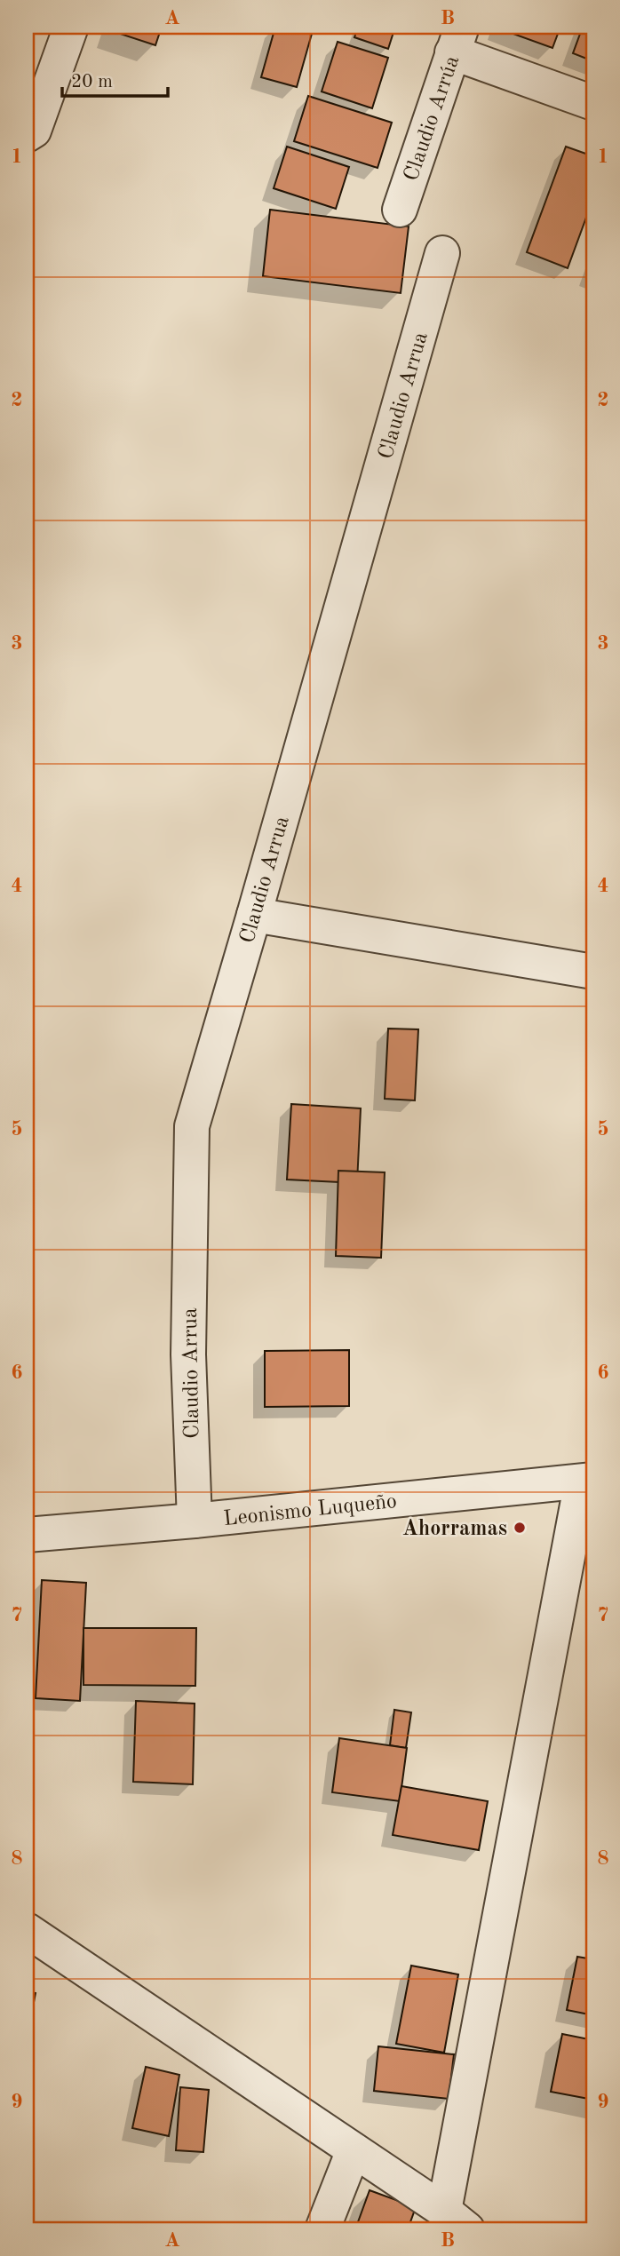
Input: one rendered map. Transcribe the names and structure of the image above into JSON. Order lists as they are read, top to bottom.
{
  "streets": {
    "street": ["Claudio Arrúa", "Claudio Arrua", "Leonismo Luqueño"]
  },
  "crossings": [
    ["Claudio Arrua", "Leonismo Luqueño"]
  ],
  "places": ["Ahorramas"],
  "scale_bar": "20 m",
  "grid": {
    "columns": ["A", "B"],
    "rows": [
      "1",
      "2",
      "3",
      "4",
      "5",
      "6",
      "7",
      "8",
      "9"
    ]
  }
}
